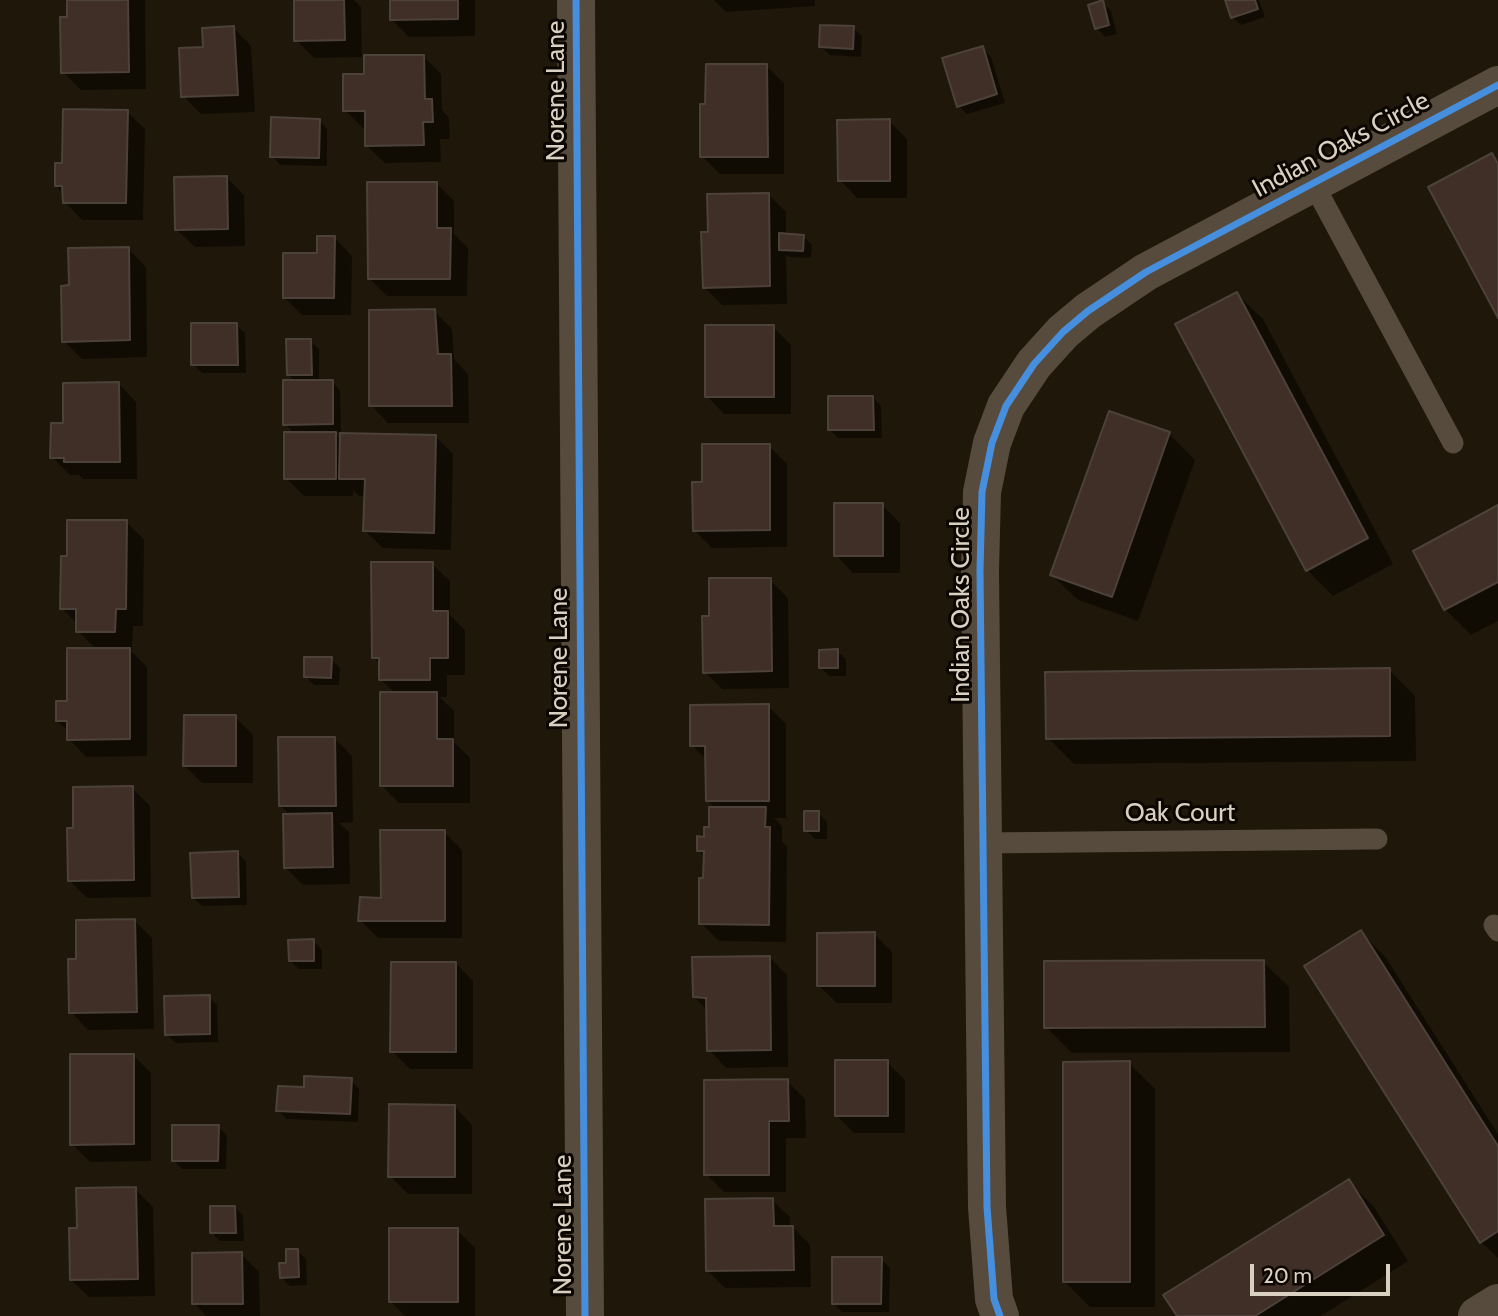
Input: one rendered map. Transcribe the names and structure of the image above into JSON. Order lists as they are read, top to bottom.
{
  "streets": {
    "street": ["Norene Lane", "Indian Oaks Circle"],
    "lane": ["Oak Court"]
  },
  "crossings": [
    ["Indian Oaks Circle", "Oak Court"]
  ],
  "scale_bar": "20 m"
}
